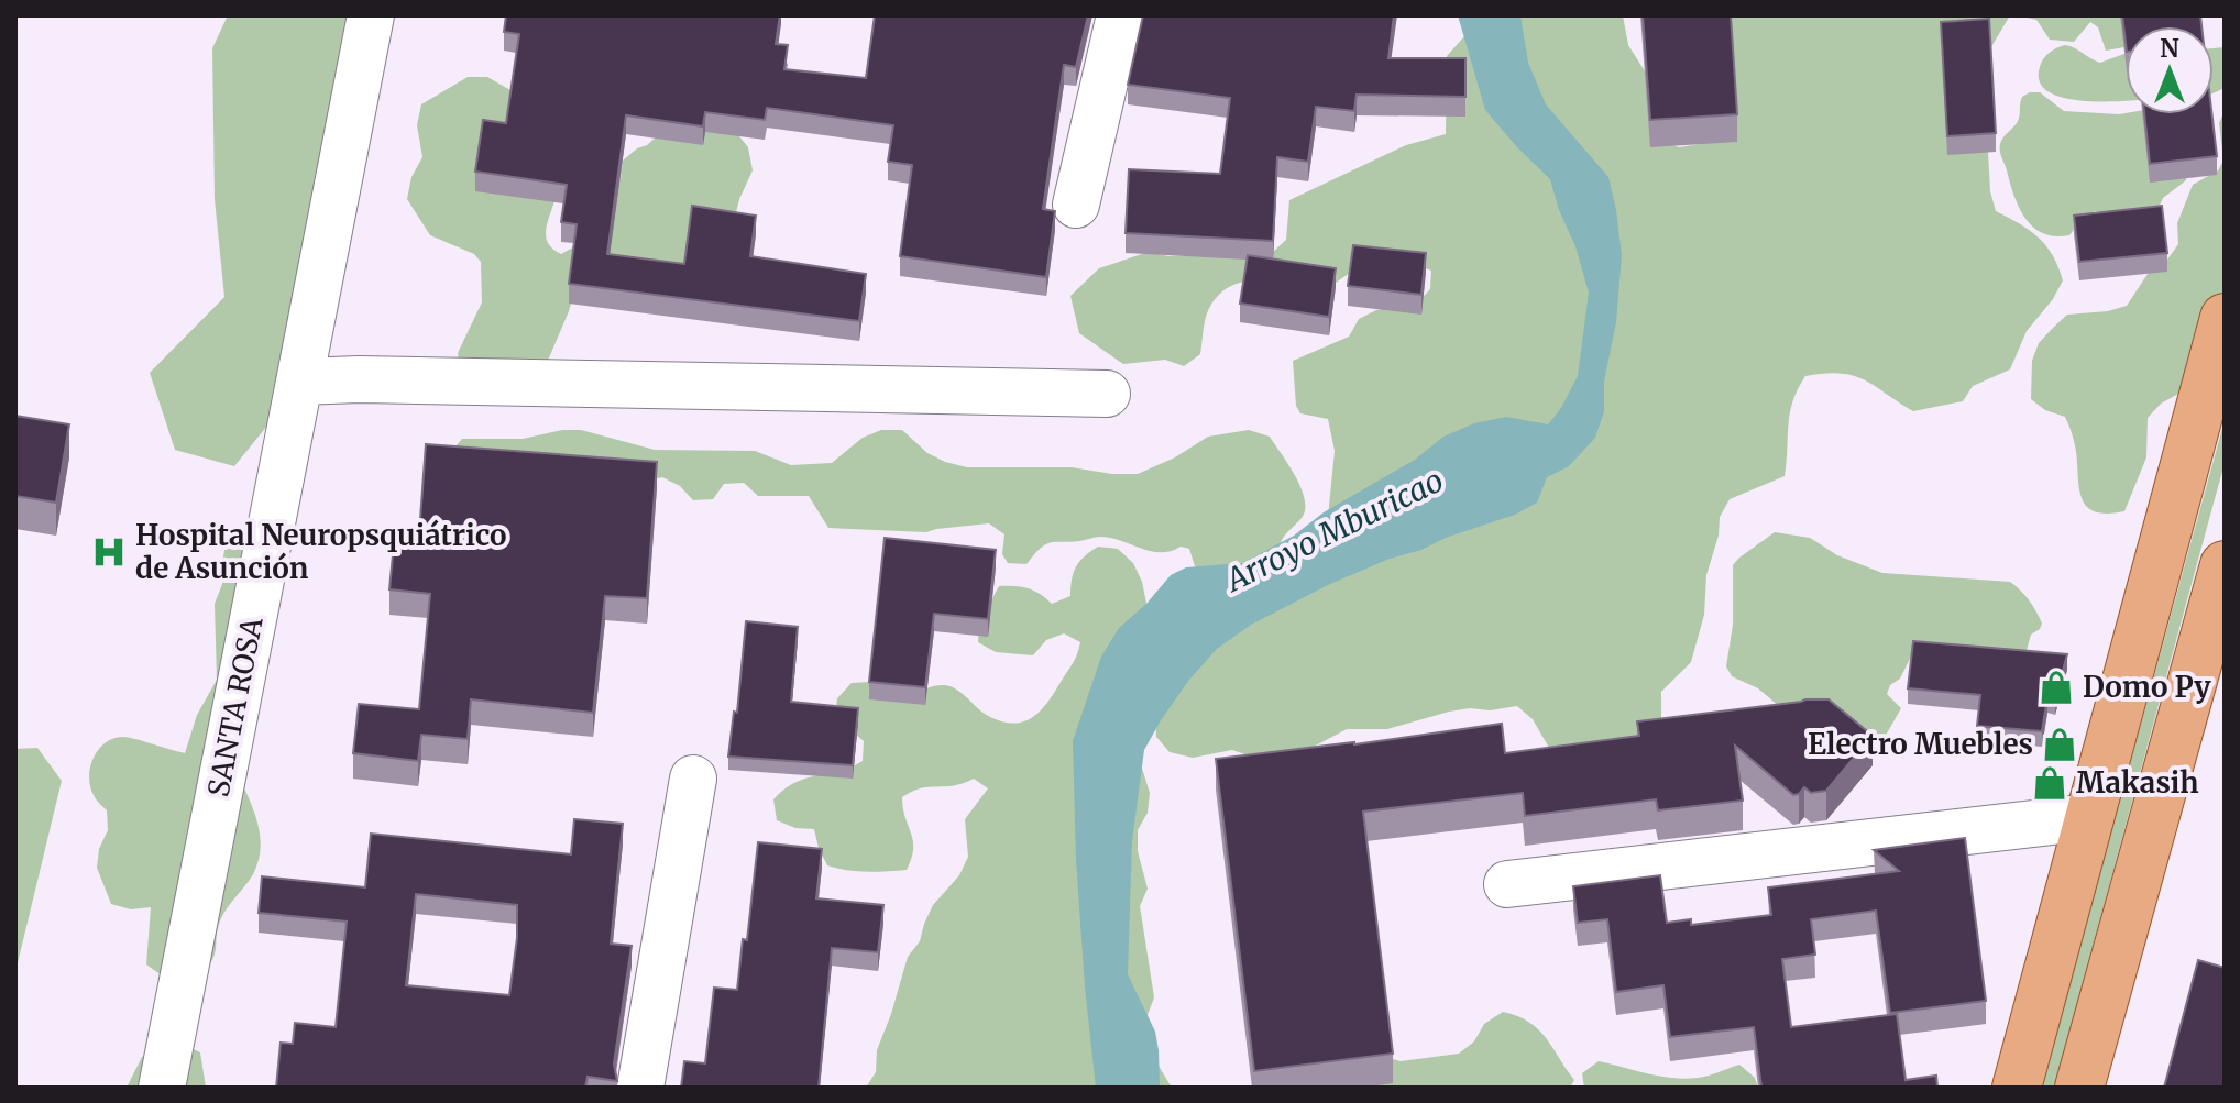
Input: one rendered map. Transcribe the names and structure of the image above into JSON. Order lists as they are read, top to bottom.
{
  "streets": {
    "street": ["SANTA ROSA"]
  },
  "water": ["Arroyo Mburicao"],
  "places": {
    "hospital": ["Hospital Neuropsquiátrico de Asunción"],
    "shop": ["Domo Py", "Electro Muebles", "Makasih"]
  },
  "north": "top"
}
